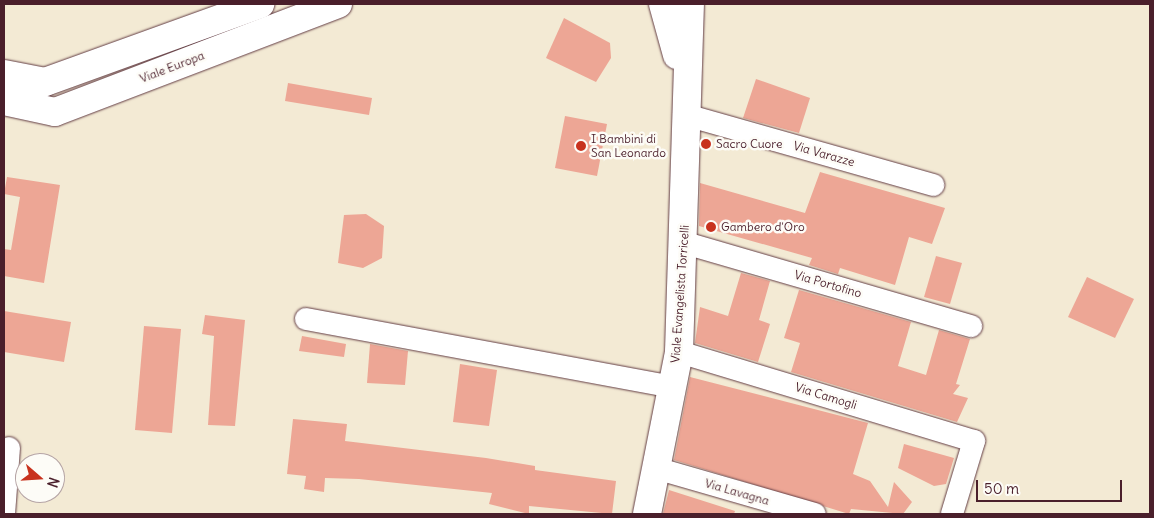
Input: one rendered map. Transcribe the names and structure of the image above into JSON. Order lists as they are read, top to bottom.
{
  "streets": {
    "street": [
      "Viale Europa",
      "Via Varazze",
      "Via Portofino",
      "Viale Evangelista Torricelli",
      "Via Camogli",
      "Via Lavagna"
    ]
  },
  "crossings": [
    ["Via Varazze", "Viale Evangelista Torricelli"],
    ["Via Portofino", "Viale Evangelista Torricelli"],
    ["Viale Evangelista Torricelli", "Via Camogli"],
    ["Viale Evangelista Torricelli", "Via Lavagna"]
  ],
  "places": ["Sacro Cuore", "I Bambini di San Leonardo", "Gambero d'Oro"],
  "scale_bar": "50 m",
  "north": "right"
}
